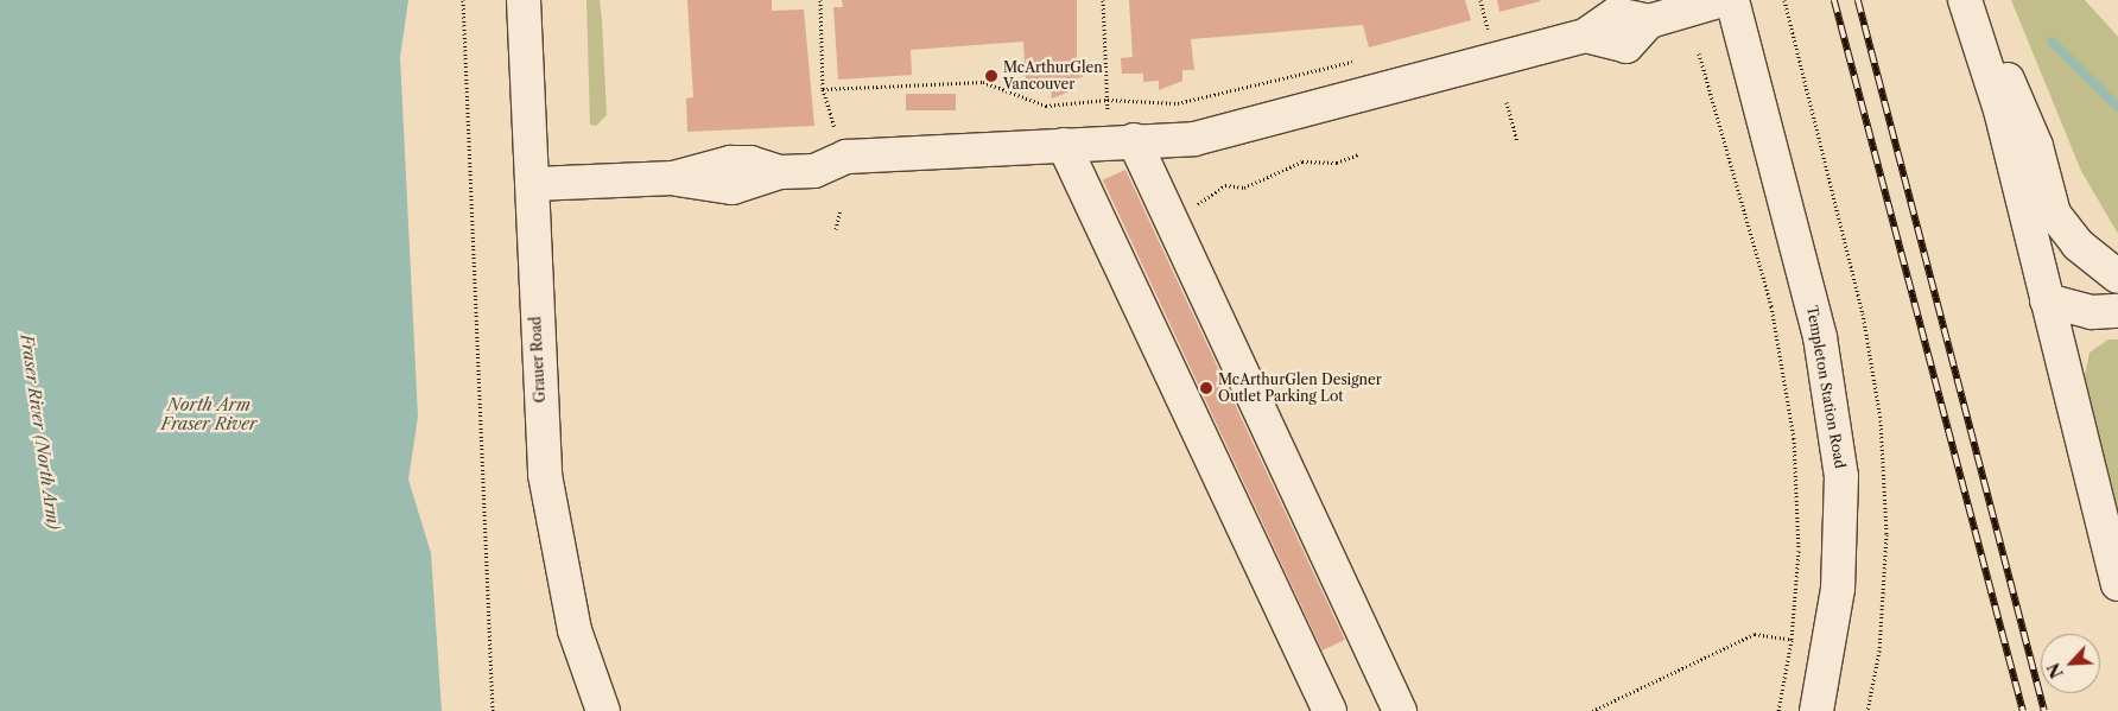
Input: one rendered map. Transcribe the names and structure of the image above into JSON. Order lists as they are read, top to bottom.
{
  "streets": {
    "street": ["Grauer Road", "Templeton Station Road"]
  },
  "water": ["North Arm Fraser River", "Fraser River (North Arm)"],
  "places": ["McArthurGlen Vancouver", "McArthurGlen Designer Outlet Parking Lot"],
  "north": "bottom left"
}
